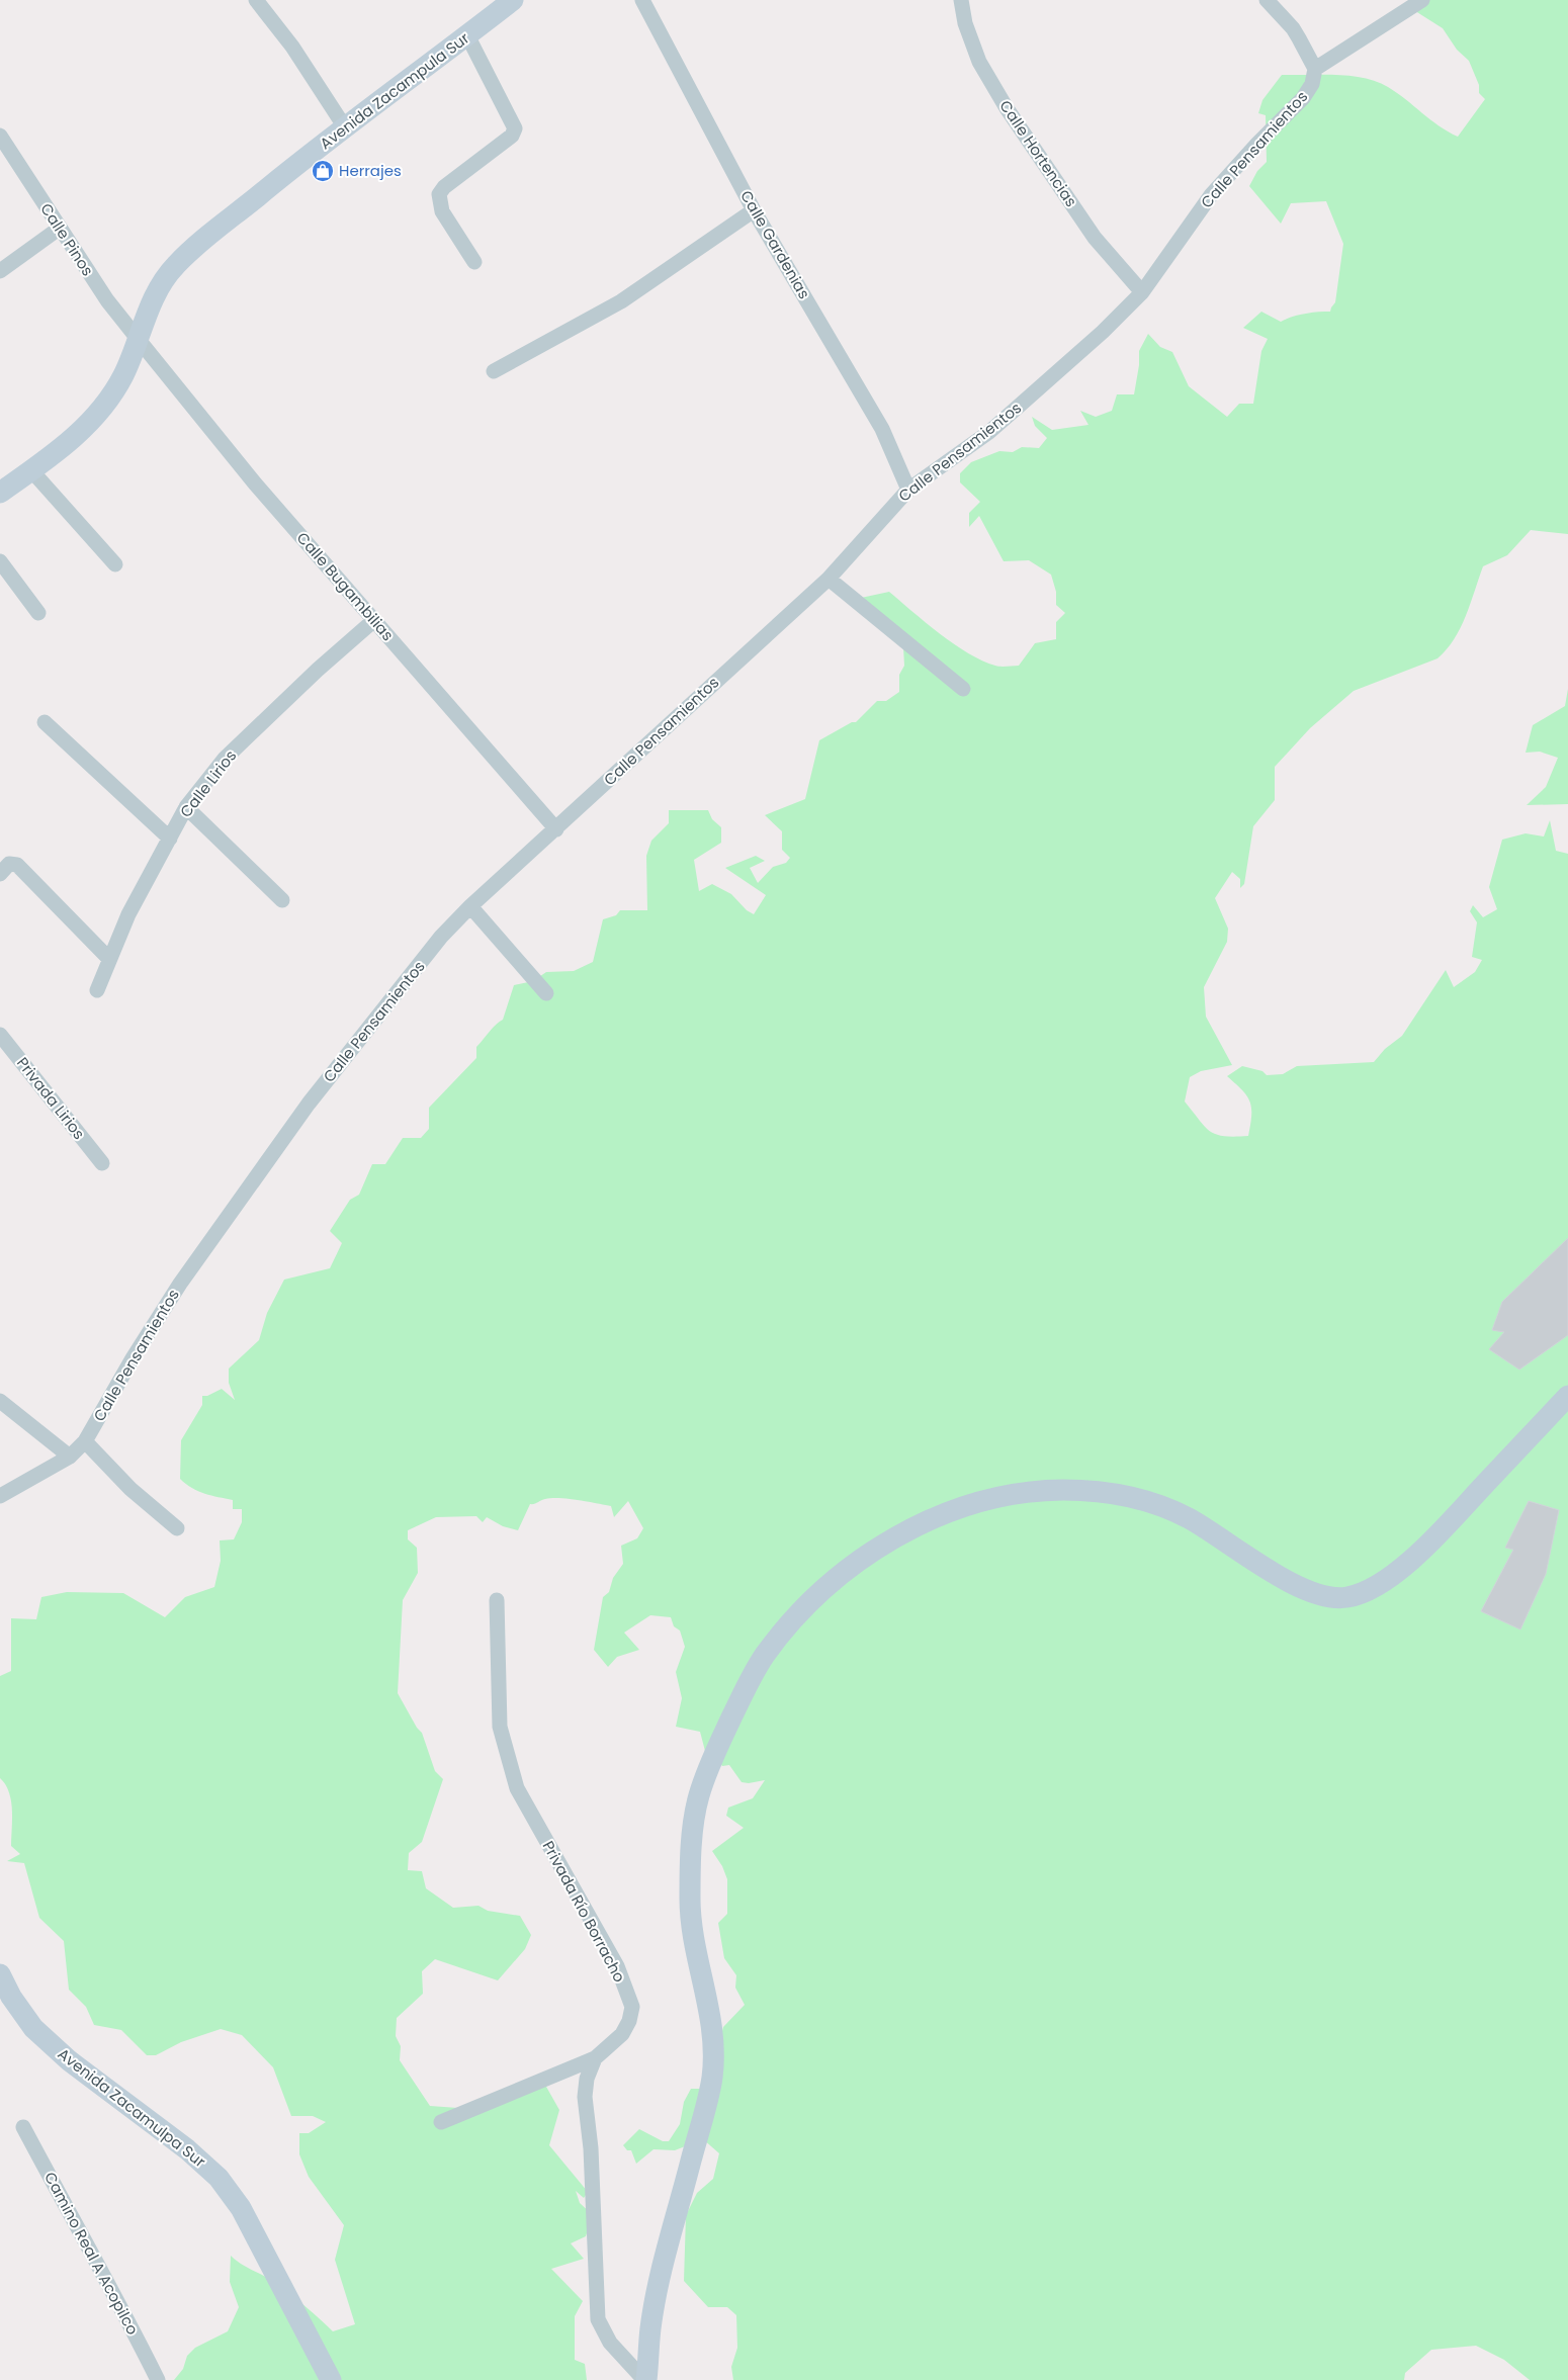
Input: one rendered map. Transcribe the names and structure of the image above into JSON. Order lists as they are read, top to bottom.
{
  "streets": {
    "main road": ["Avenida Zacampula Sur", "Avenida Zacamulpa Sur"],
    "street": [
      "Calle Pensamientos",
      "Calle Hortencias",
      "Calle Pinos",
      "Calle Gardenias",
      "Calle Bugambilias",
      "Calle Lirios",
      "Privada Lirios",
      "Privada Río Borracho",
      "Camino Real A Acopilco"
    ]
  },
  "crossings": [
    ["Avenida Zacampula Sur", "Calle Pinos"],
    ["Avenida Zacampula Sur", "Calle Bugambilias"],
    ["Calle Pensamientos", "Calle Hortencias"],
    ["Calle Pensamientos", "Calle Gardenias"],
    ["Calle Pensamientos", "Calle Bugambilias"],
    ["Calle Pinos", "Calle Bugambilias"],
    ["Calle Bugambilias", "Calle Lirios"]
  ],
  "places": {
    "shop": ["Herrajes"]
  }
}
